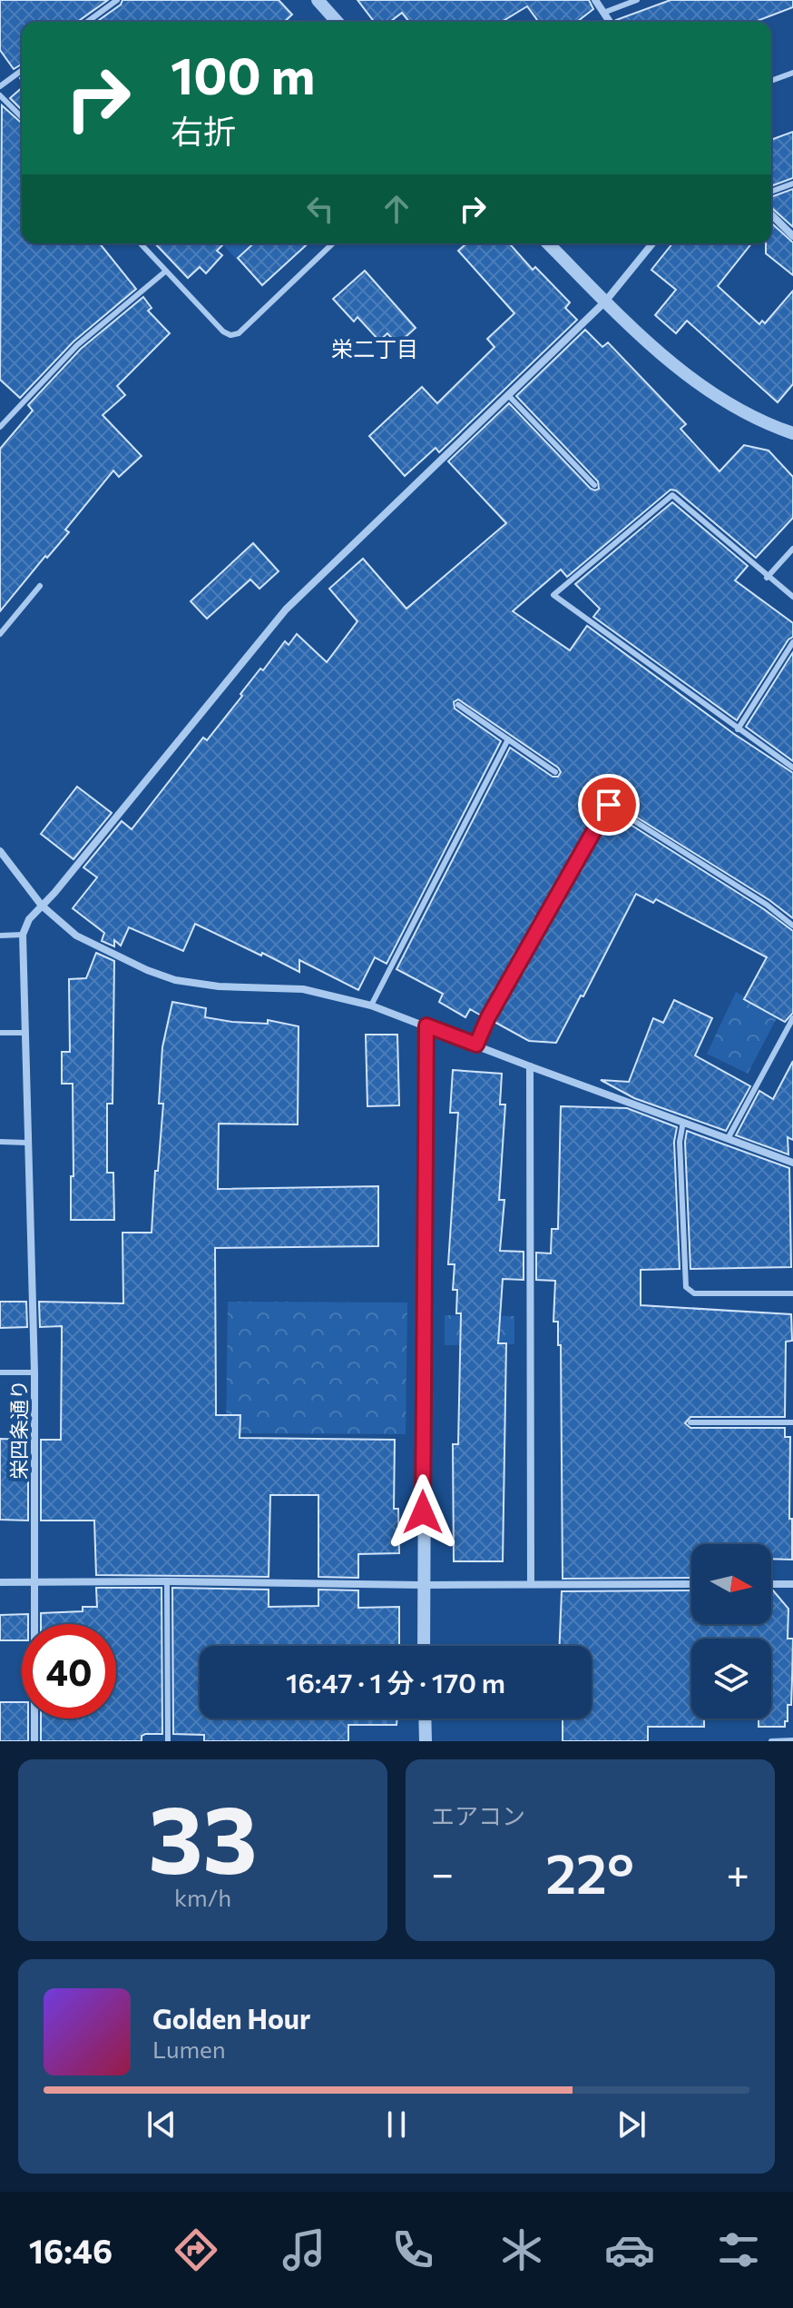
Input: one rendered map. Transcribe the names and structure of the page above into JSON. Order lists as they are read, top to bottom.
{
  "streets": {
    "street": ["栄四条通り"]
  },
  "districts": ["栄二丁目"],
  "north": "right",
  "page": {
    "turn": ["100 m", "右折"],
    "limit": "40",
    "trip": "16:47 · 1 分 · 170 m",
    "tile": [
      ["33", "km/h"],
      "エアコン"
    ],
    "heat": ["−", "22°", "+"],
    "song": ["Golden Hour", "Lumen"],
    "tabs": "16:46"
  }
}
